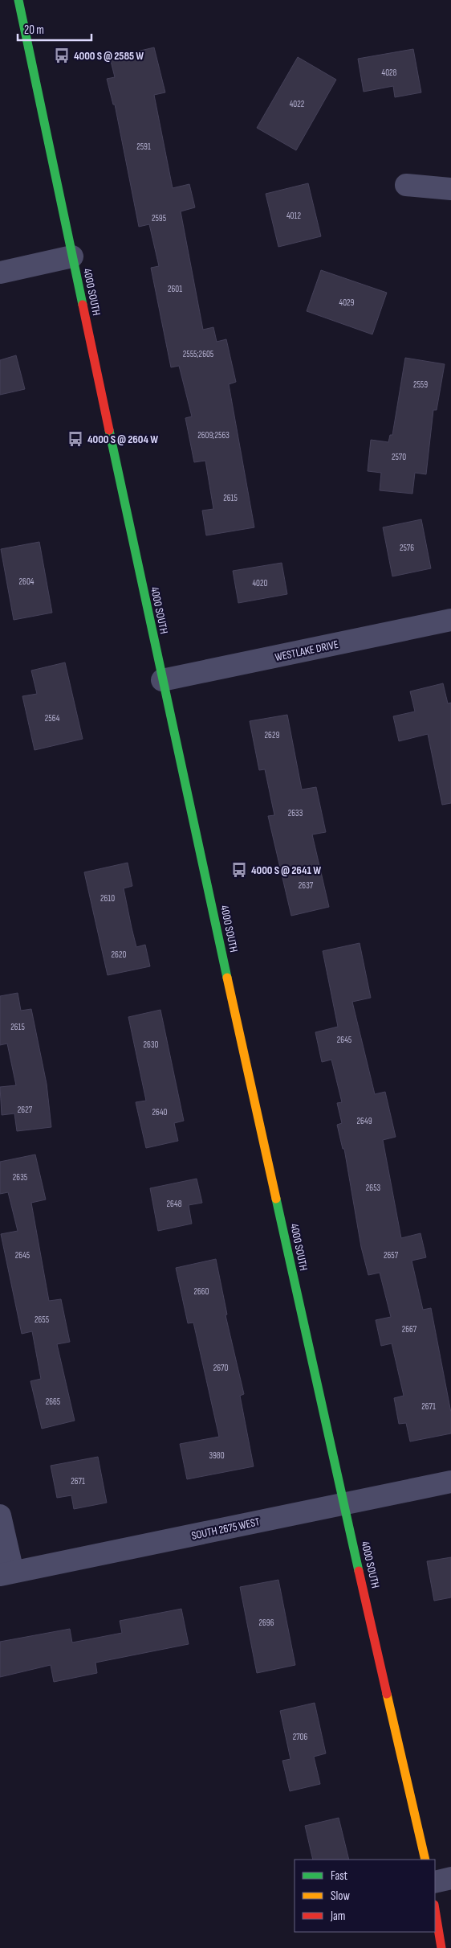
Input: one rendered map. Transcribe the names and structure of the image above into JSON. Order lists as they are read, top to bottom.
{
  "streets": {
    "street": ["4000 SOUTH", "WESTLAKE DRIVE", "SOUTH 2675 WEST"]
  },
  "crossings": [
    ["4000 SOUTH", "WESTLAKE DRIVE"],
    ["4000 SOUTH", "SOUTH 2675 WEST"]
  ],
  "places": {
    "bus stop": ["4000 S @ 2585 W", "4000 S @ 2604 W", "4000 S @ 2641 W"]
  },
  "house_numbers": [
    "4028",
    "4022",
    "2591",
    "4012",
    "2595",
    "2601",
    "4029",
    "2555;2605",
    "2559",
    "2609;2563",
    "2570",
    "2615",
    "2576",
    "2604",
    "4020",
    "2564",
    "2629",
    "2633",
    "2637",
    "2610",
    "2620",
    "2615",
    "2645",
    "2630",
    "2627",
    "2640",
    "2649",
    "2635",
    "2653",
    "2648",
    "2645",
    "2657",
    "2660",
    "2655",
    "2667",
    "2670",
    "2665",
    "2671",
    "3980",
    "2671",
    "2696",
    "2706"
  ],
  "legend": ["Fast", "Slow", "Jam"],
  "scale_bar": "20 m"
}
